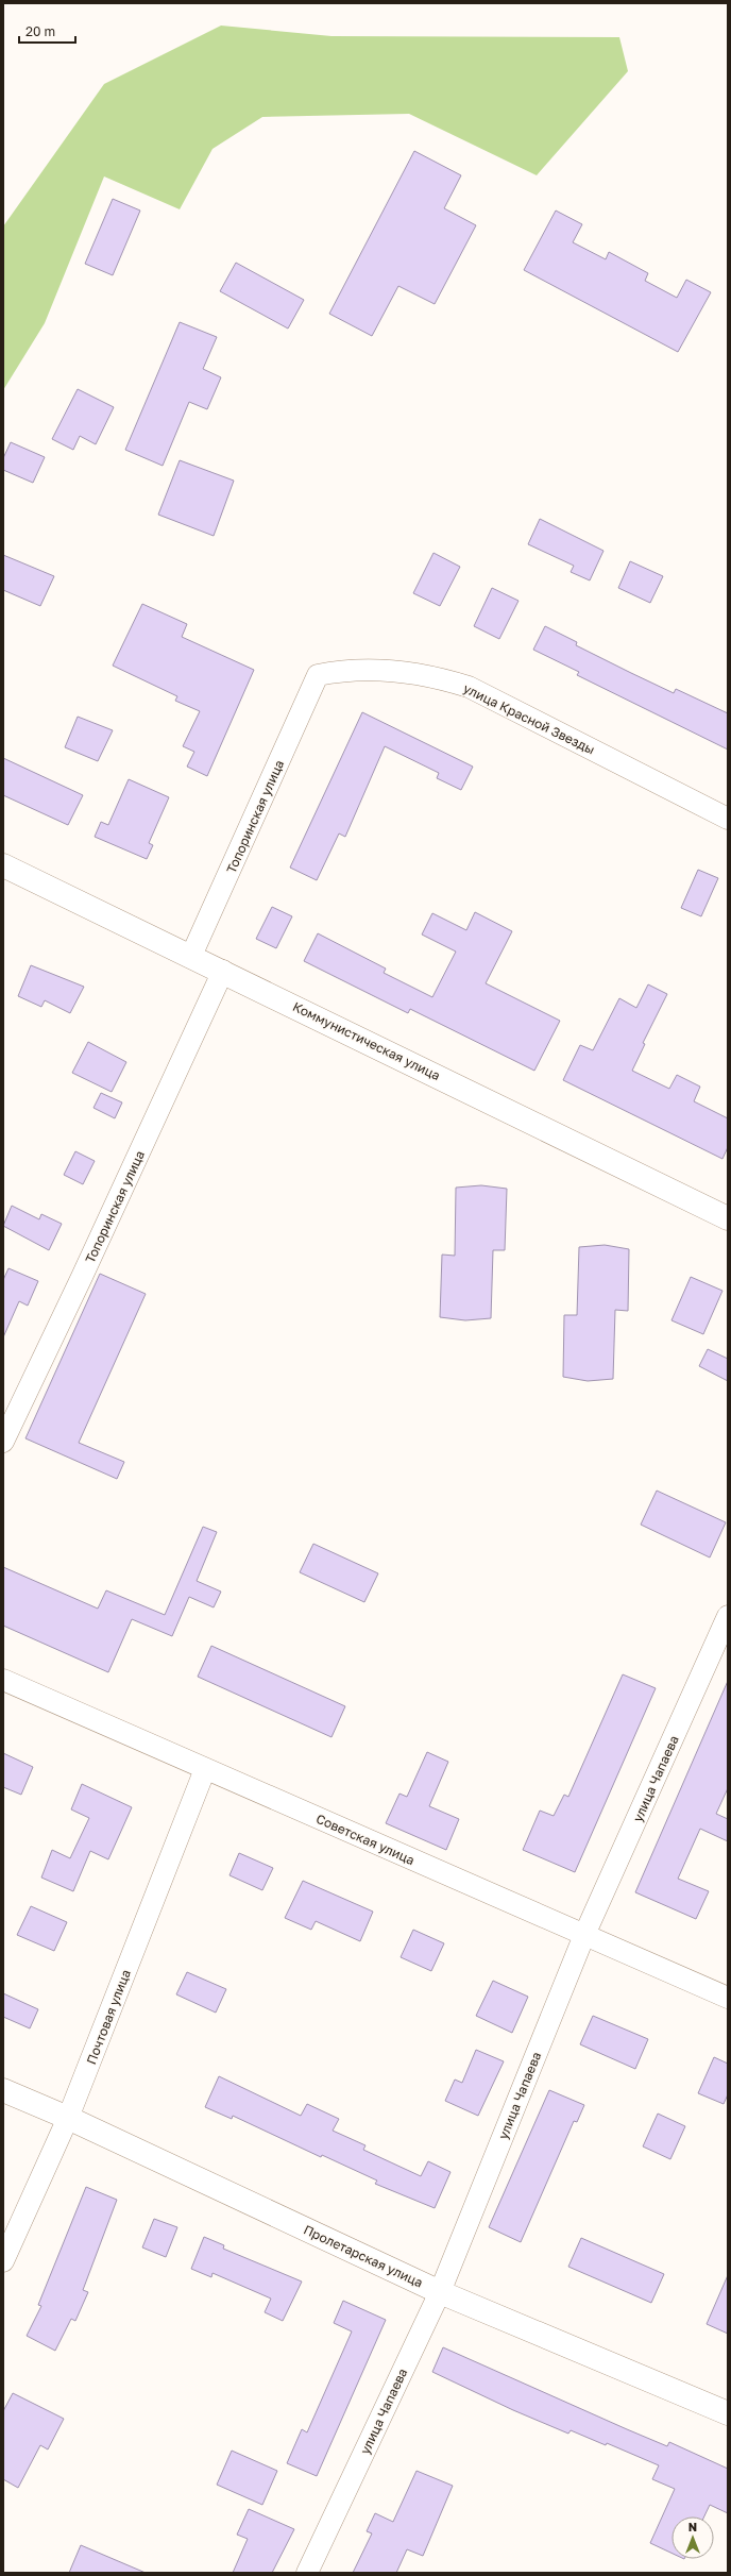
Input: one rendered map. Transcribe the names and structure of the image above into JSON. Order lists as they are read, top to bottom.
{
  "streets": {
    "main road": ["Коммунистическая улица", "Пролетарская улица"],
    "street": [
      "улица Красной Звезды",
      "Топоринская улица",
      "улица Чапаева",
      "Советская улица",
      "Почтовая улица"
    ]
  },
  "crossings": [
    ["улица Красной Звезды", "Топоринская улица"],
    ["Топоринская улица", "Коммунистическая улица"],
    ["улица Чапаева", "Советская улица"],
    ["улица Чапаева", "Пролетарская улица"],
    ["Советская улица", "Почтовая улица"],
    ["Почтовая улица", "Пролетарская улица"]
  ],
  "scale_bar": "20 m",
  "north": "top"
}
